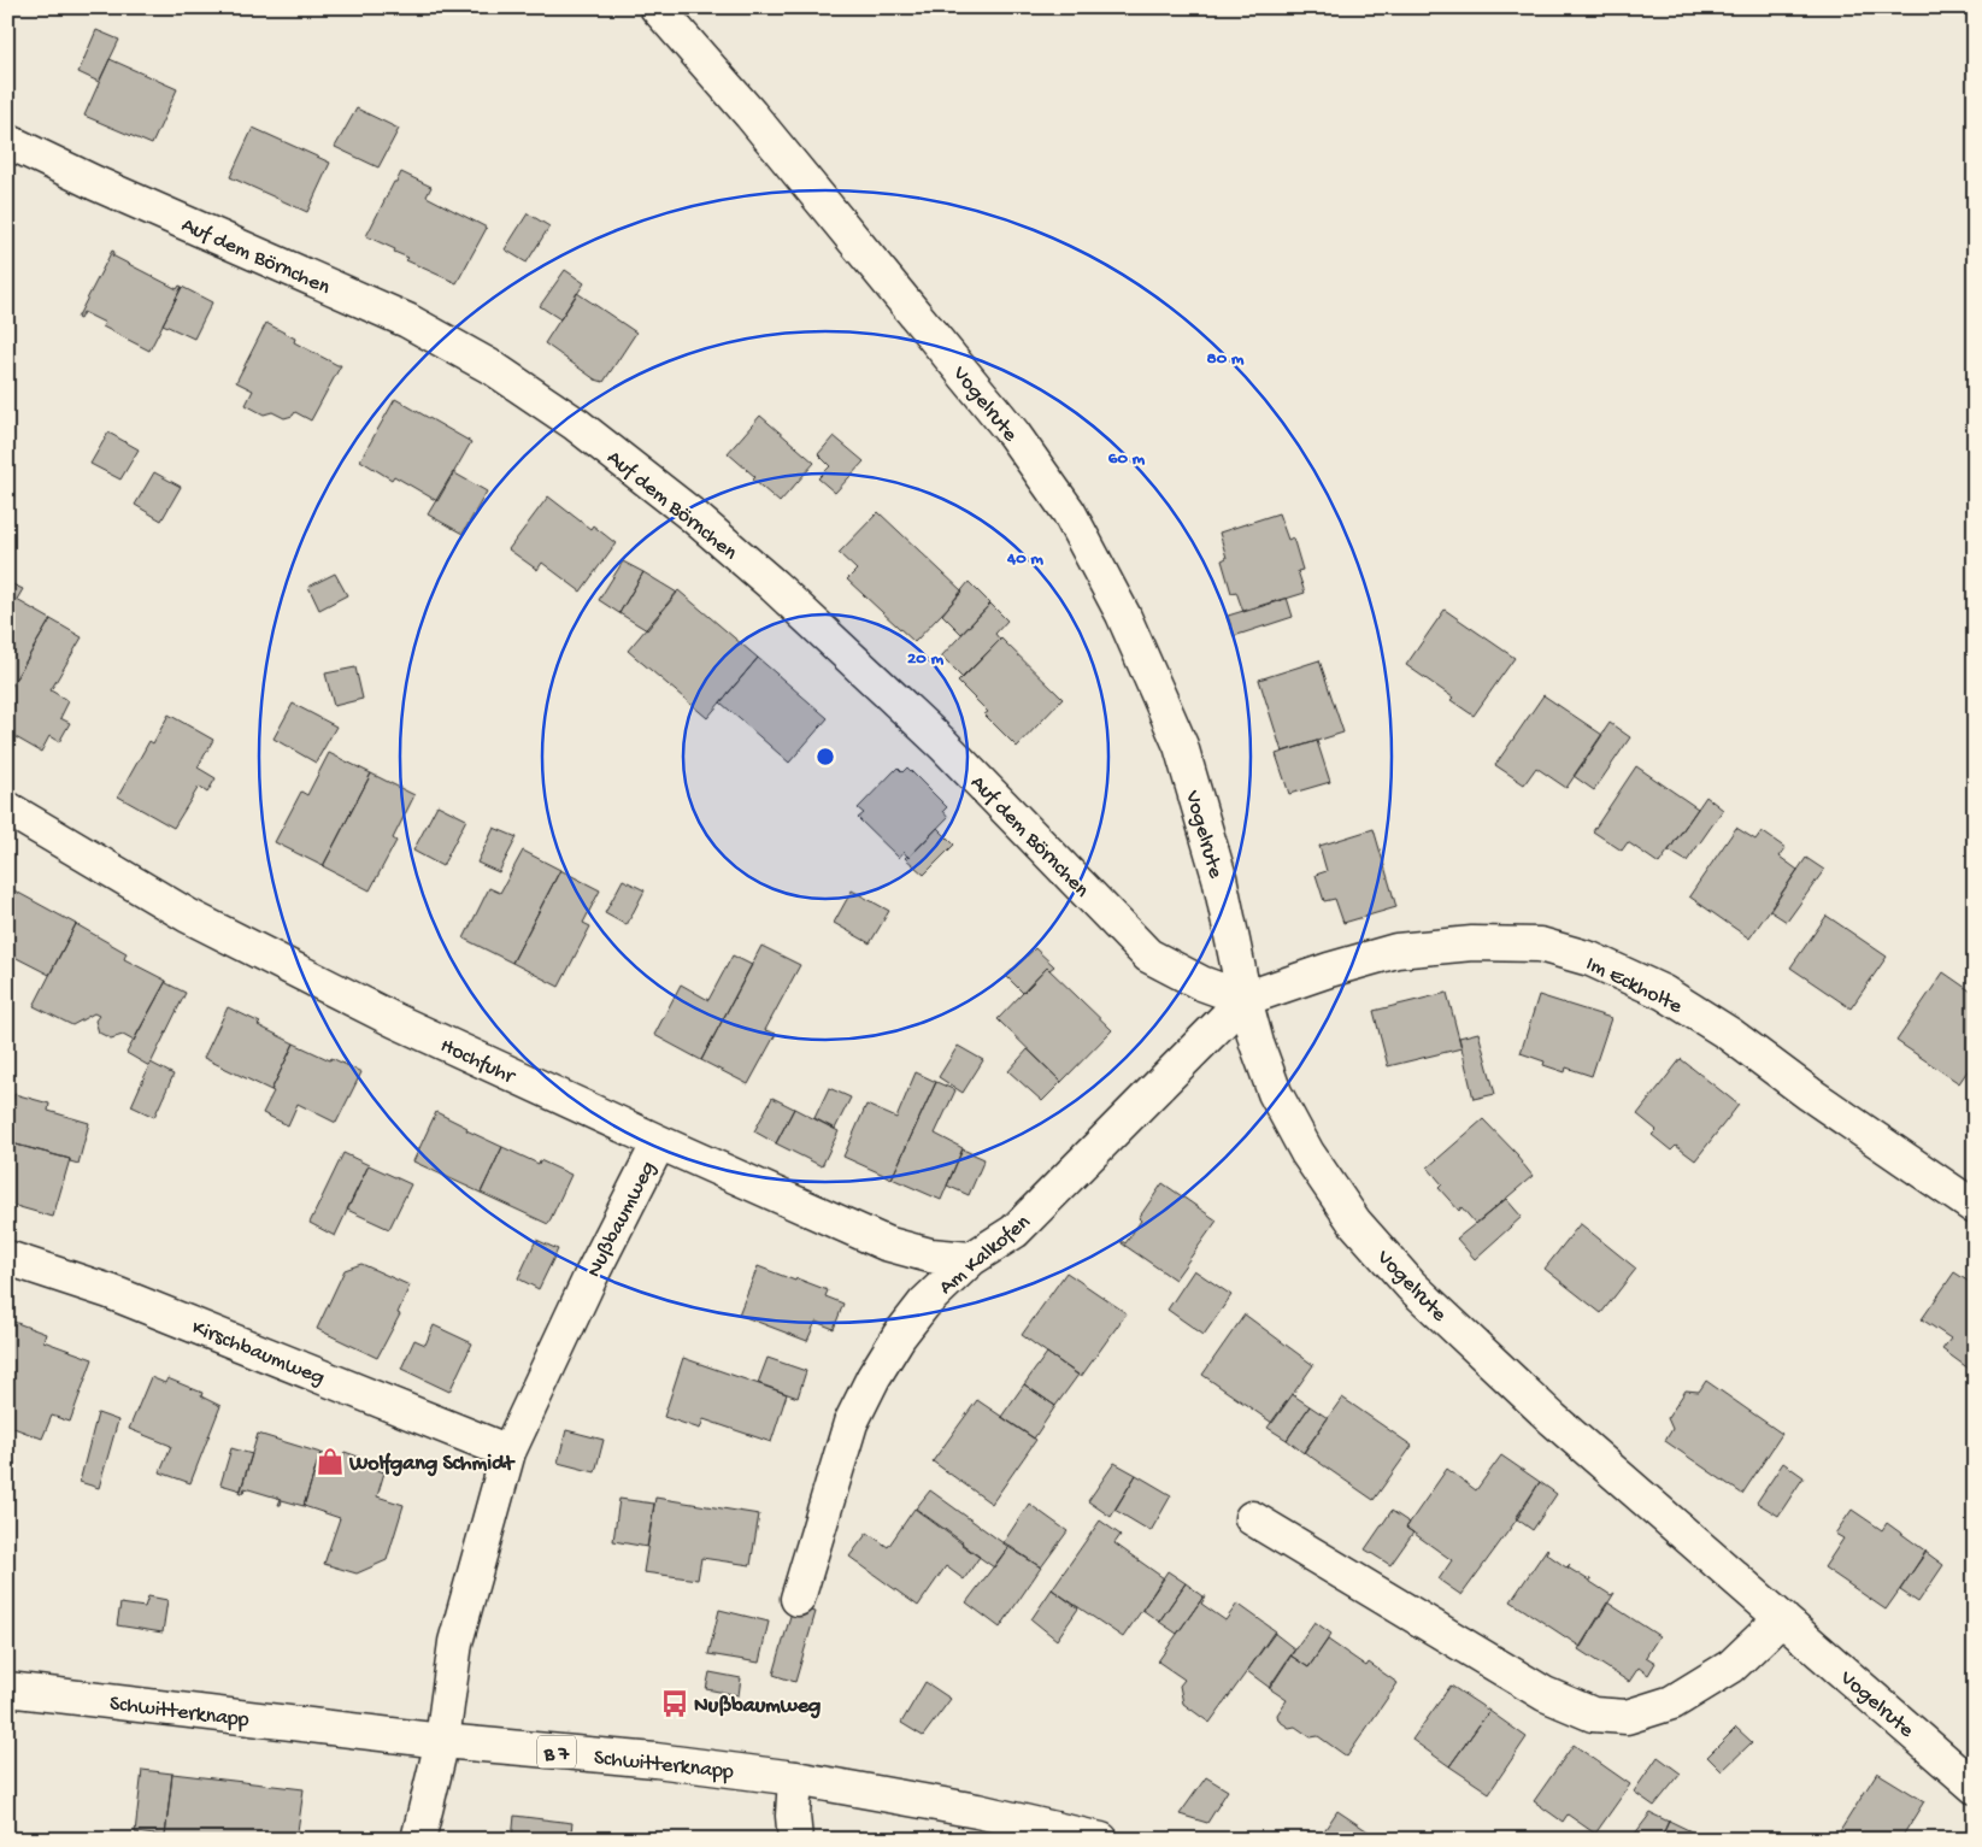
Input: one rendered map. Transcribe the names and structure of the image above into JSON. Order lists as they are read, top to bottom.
{
  "streets": {
    "street": [
      "Auf dem Börnchen",
      "Vogelrute",
      "Im Eckholte",
      "Hochfuhr",
      "Nußbaumweg",
      "Am Kalkofen",
      "Kirschbaumweg",
      "Schwitterknapp",
      "B 7"
    ]
  },
  "crossings": [
    ["Auf dem Börnchen", "Vogelrute"],
    ["Auf dem Börnchen", "Im Eckholte"],
    ["Auf dem Börnchen", "Am Kalkofen"],
    ["Vogelrute", "Im Eckholte"],
    ["Vogelrute", "Am Kalkofen"],
    ["Im Eckholte", "Am Kalkofen"],
    ["Hochfuhr", "Nußbaumweg"],
    ["Hochfuhr", "Am Kalkofen"],
    ["Nußbaumweg", "Kirschbaumweg"],
    ["Nußbaumweg", "Schwitterknapp"]
  ],
  "places": {
    "shop": ["Wolfgang Schmidt"],
    "bus stop": ["Nußbaumweg"]
  },
  "rings": [
    "80 m",
    "60 m",
    "40 m",
    "20 m"
  ]
}
